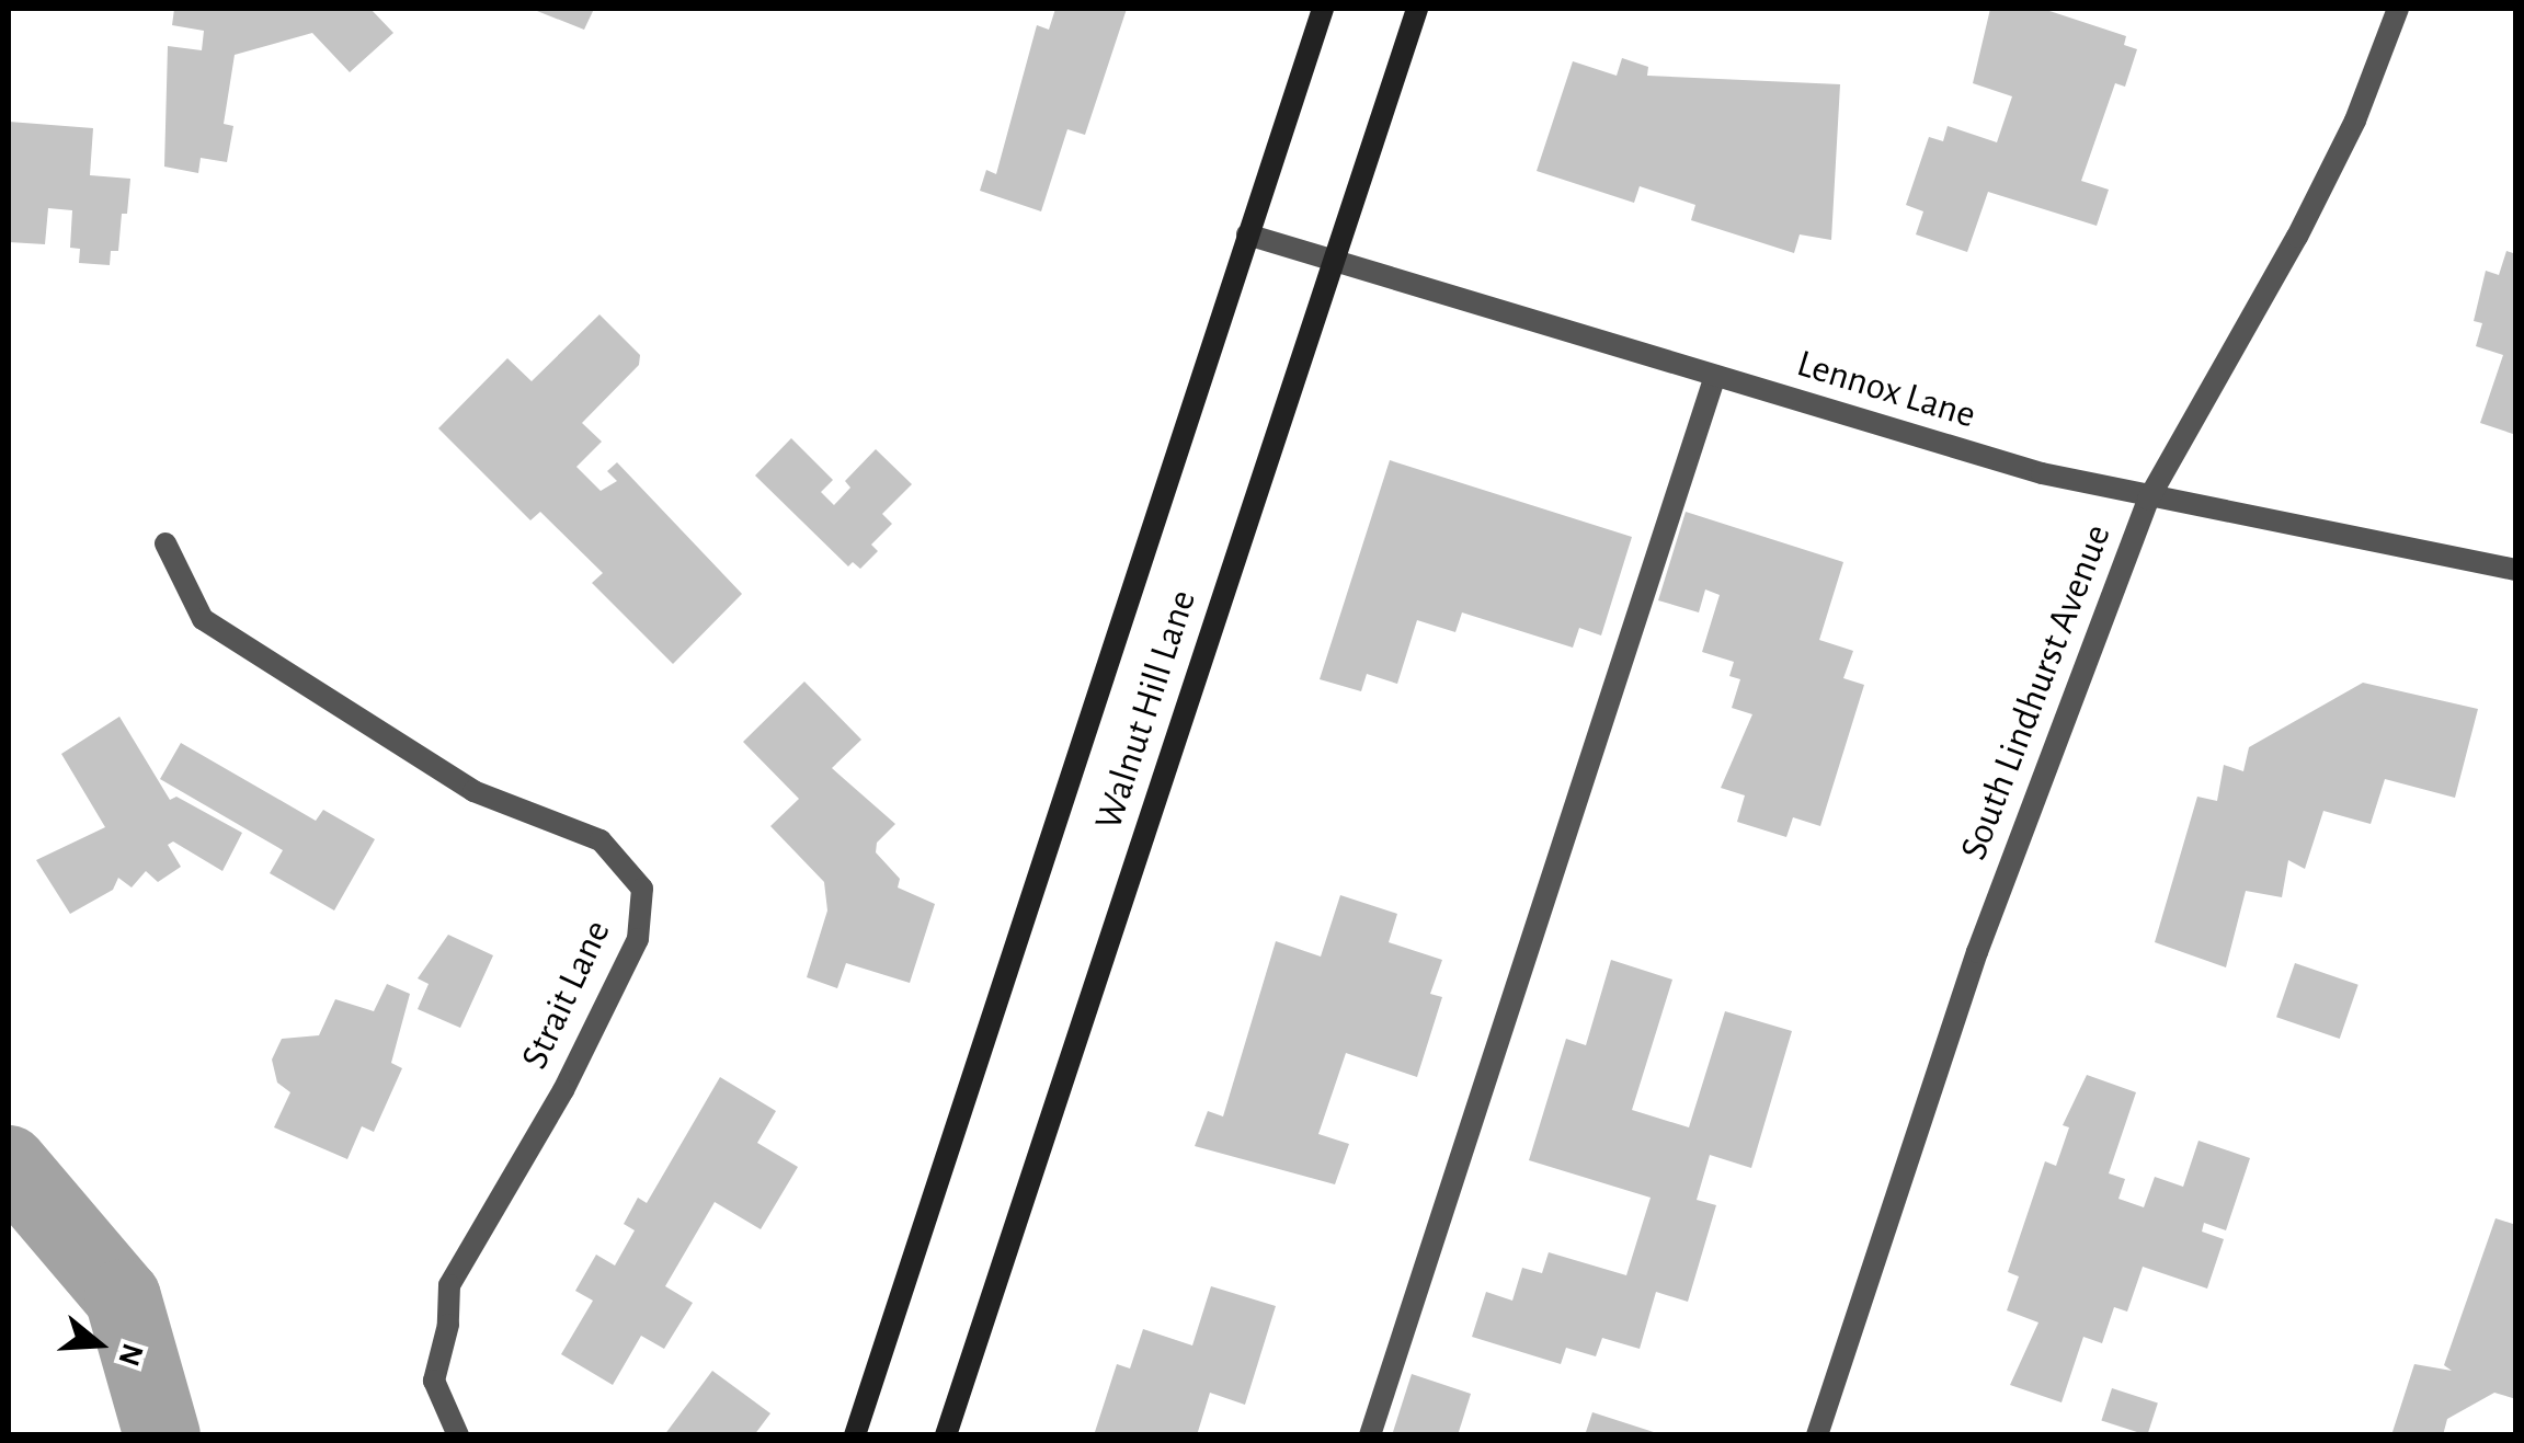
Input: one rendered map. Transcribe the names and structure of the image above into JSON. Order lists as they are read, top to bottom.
{
  "streets": {
    "main road": ["Walnut Hill Lane"],
    "street": ["Lennox Lane", "South Lindhurst Avenue", "Strait Lane"]
  },
  "crossings": [
    ["Lennox Lane", "South Lindhurst Avenue"],
    ["Lennox Lane", "Walnut Hill Lane"]
  ],
  "north": "right"
}
